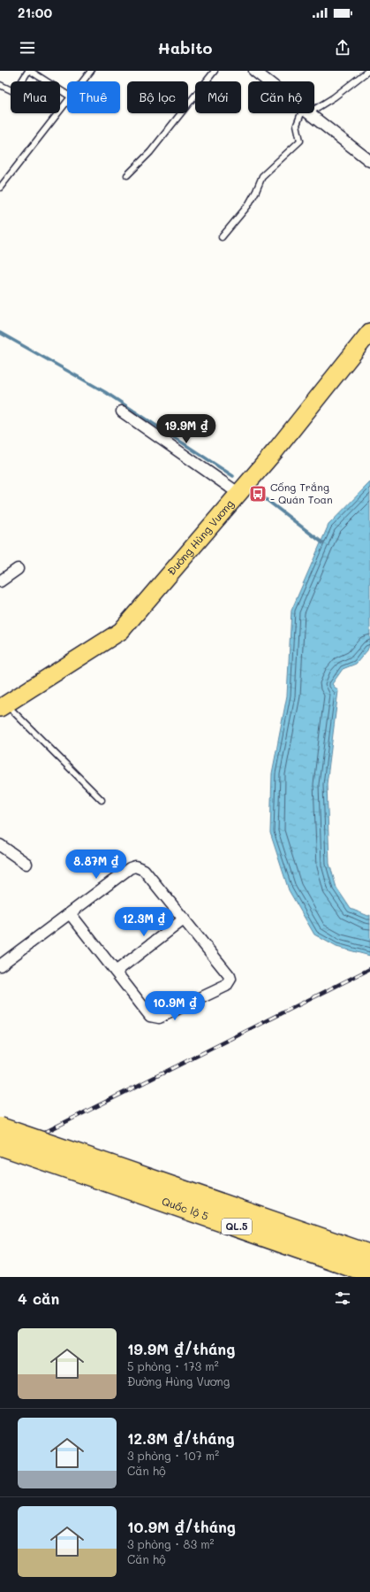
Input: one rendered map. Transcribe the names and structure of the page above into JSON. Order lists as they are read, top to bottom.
{
  "streets": {
    "highway": ["Quốc lộ 5", "QL.5"],
    "main road": ["Đường Hùng Vương"]
  },
  "places": {
    "bus stop": ["Cống Trắng - Quán Toan"]
  },
  "page": {
    "status": "21:00",
    "header": "Habito",
    "chip": [
      "Mua",
      "Thuê",
      "Bộ lọc",
      "Mới",
      "Căn hộ"
    ],
    "price": [
      "19.9M ₫",
      "8.87M ₫",
      "12.3M ₫",
      "10.9M ₫"
    ],
    "heading": "4 căn",
    "list": [
      {
        "name": "19.9M ₫/tháng",
        "note": "5 phòng · 173 m² · Đường Hùng Vương"
      },
      {
        "name": "12.3M ₫/tháng",
        "note": "3 phòng · 107 m² · Căn hộ"
      },
      {
        "name": "10.9M ₫/tháng",
        "note": "3 phòng · 83 m² · Căn hộ"
      }
    ]
  }
}
